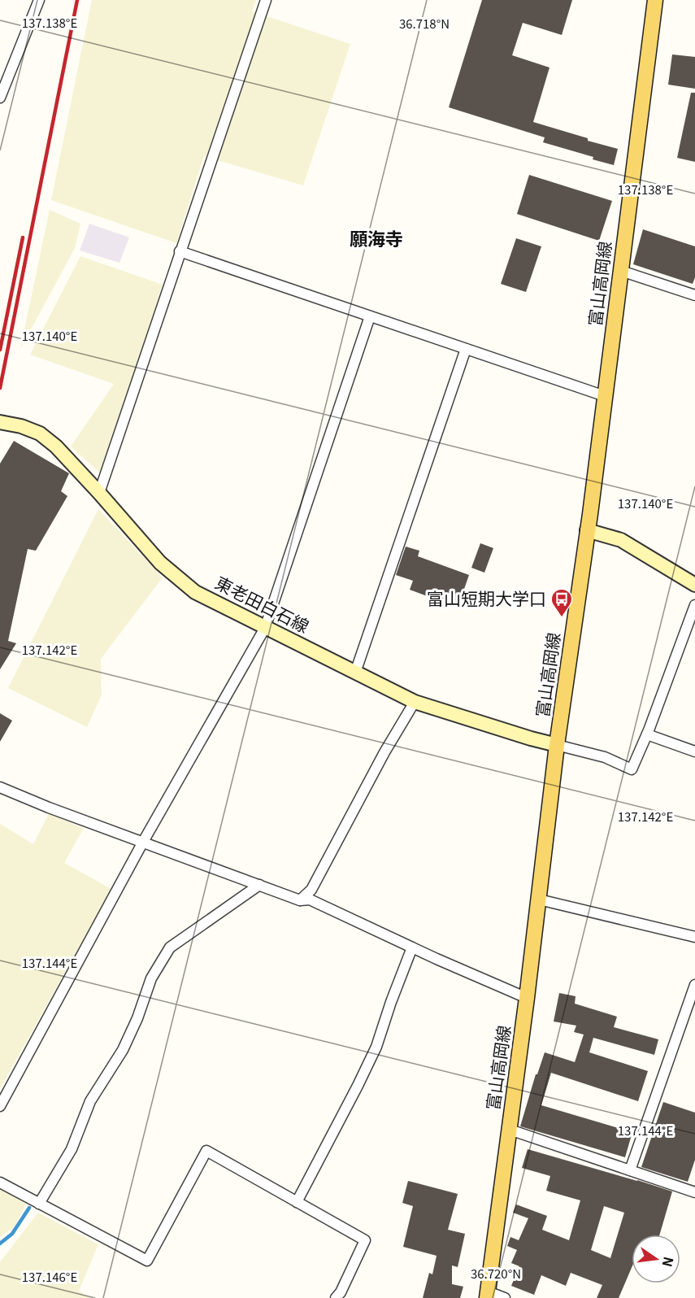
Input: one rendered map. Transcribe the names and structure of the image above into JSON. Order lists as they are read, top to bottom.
{
  "streets": {
    "main road": ["富山高岡線", "東老田白石線"]
  },
  "crossings": [
    ["富山高岡線", "東老田白石線"]
  ],
  "districts": ["願海寺"],
  "places": {
    "bus stop": ["富山短期大学口"]
  },
  "north": "right",
  "coordinates": [
    "137.138°E",
    "36.718°N",
    "137.140°E",
    "137.142°E",
    "137.144°E",
    "36.720°N",
    "137.146°E"
  ]
}
